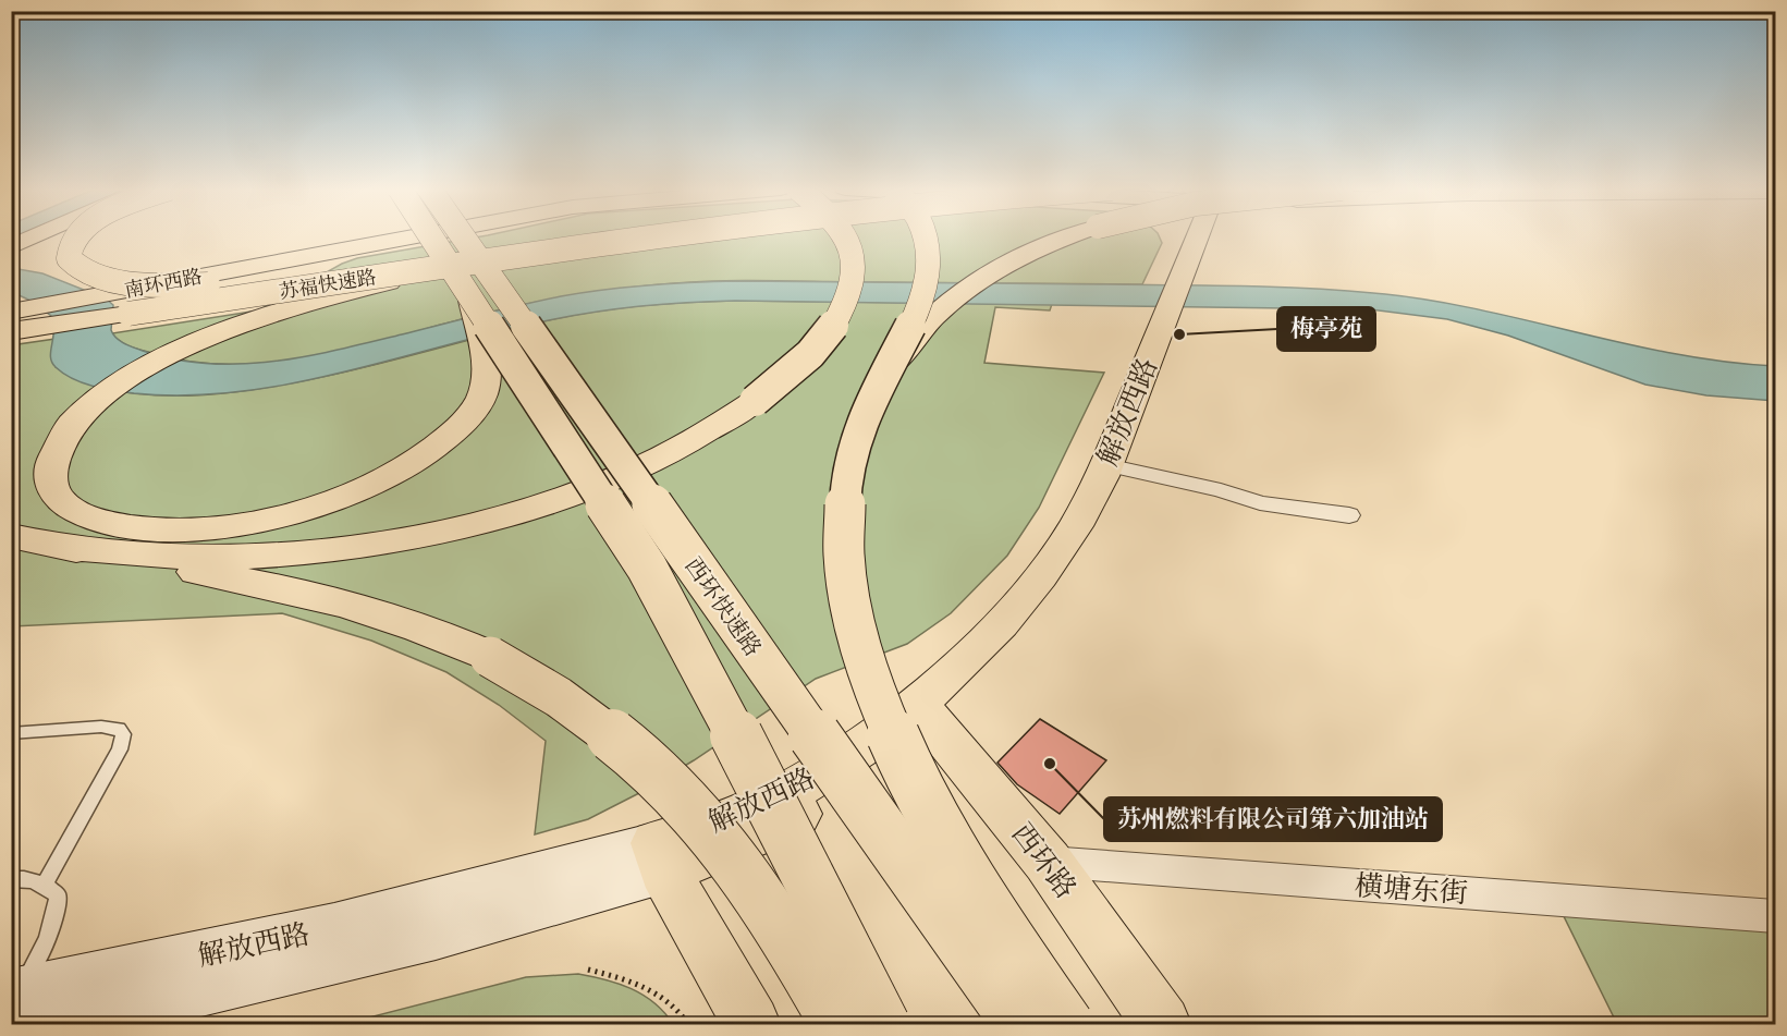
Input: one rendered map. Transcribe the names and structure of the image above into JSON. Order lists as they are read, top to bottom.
{
  "streets": {
    "main road": [
      "南环西路",
      "苏福快速路",
      "解放西路",
      "西环快速路",
      "西环路"
    ],
    "street": ["横塘东街"]
  },
  "crossings": [
    ["南环西路", "苏福快速路"],
    ["解放西路", "西环路"],
    ["西环路", "横塘东街"]
  ],
  "places": ["梅亭苑", "苏州燃料有限公司第六加油站"]
}
